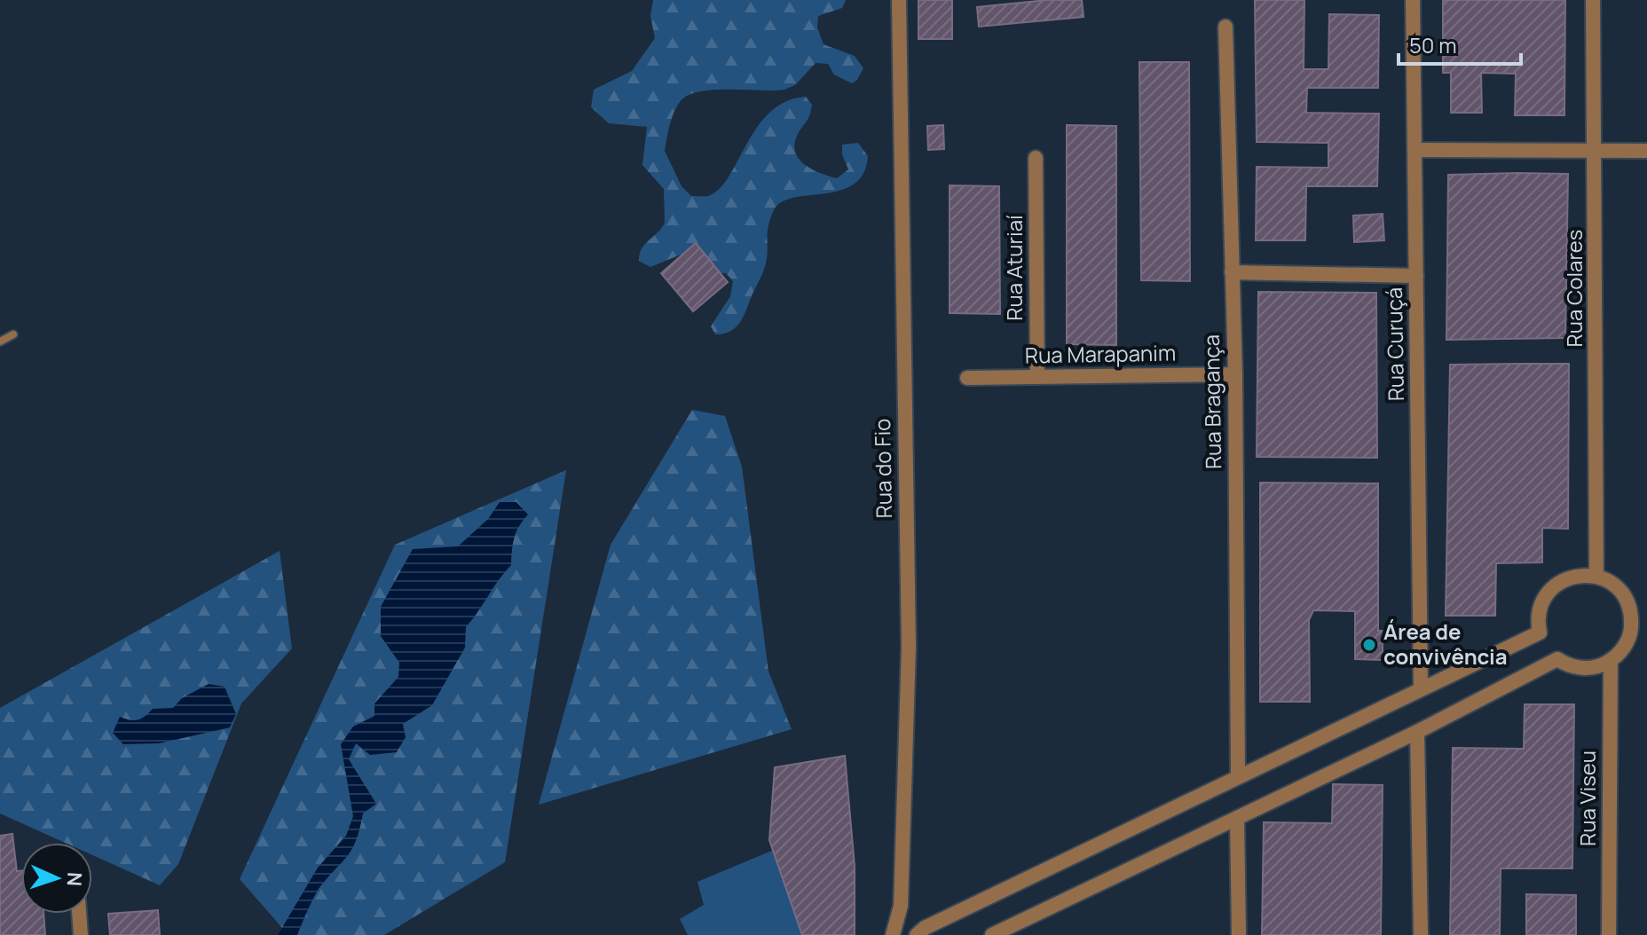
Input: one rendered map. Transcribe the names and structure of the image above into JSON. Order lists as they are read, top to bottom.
{
  "streets": {
    "street": [
      "Rua Aturiaí",
      "Rua Colares",
      "Rua Curuçá",
      "Rua Marapanim",
      "Rua Bragança",
      "Rua do Fio",
      "Rua Viseu"
    ]
  },
  "crossings": [
    ["Rua Aturiaí", "Rua Marapanim"],
    ["Rua Marapanim", "Rua Bragança"]
  ],
  "places": ["Área de convivência"],
  "scale_bar": "50 m",
  "north": "right"
}
